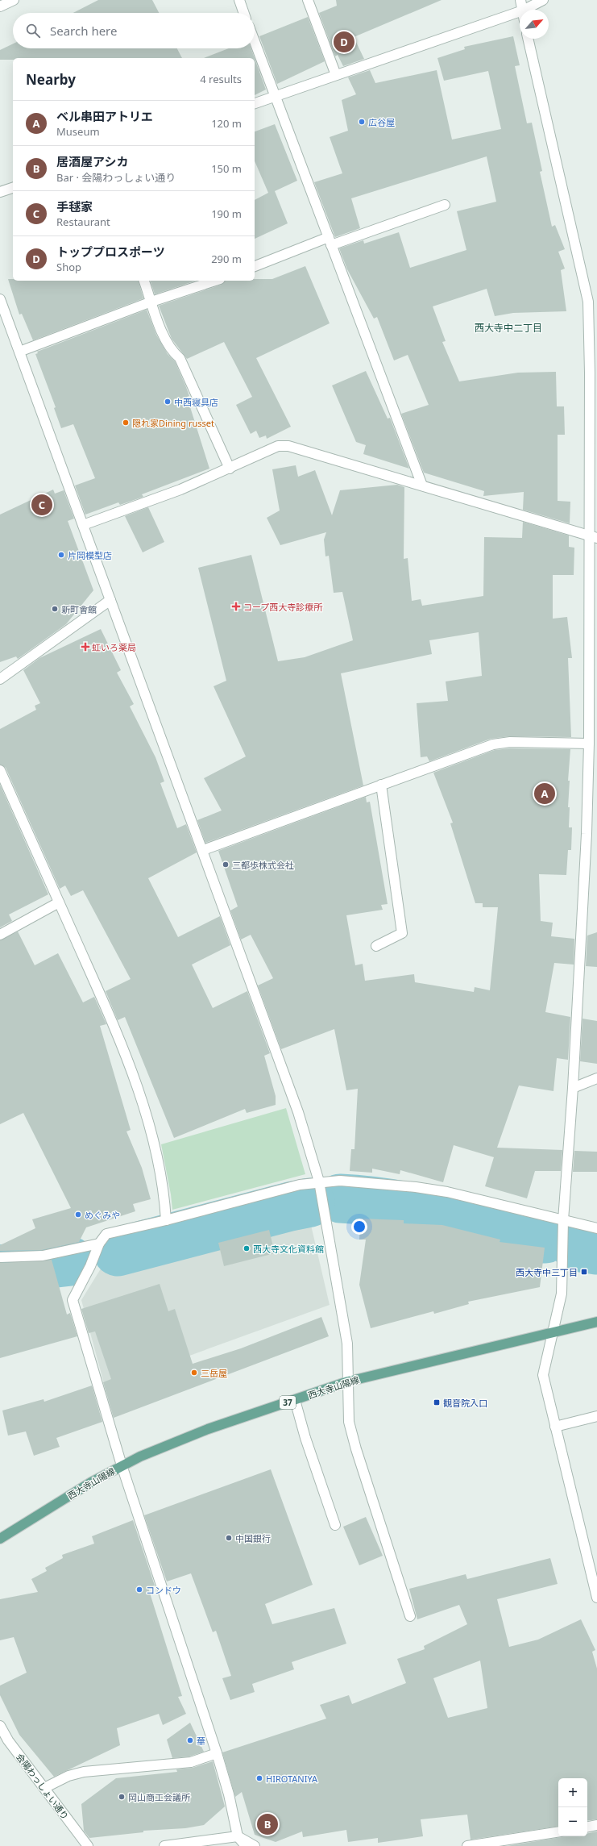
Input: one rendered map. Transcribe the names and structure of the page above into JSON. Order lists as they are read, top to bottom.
{
  "streets": {
    "main road": ["西大寺山陽線", "37"],
    "street": ["会陽わっしょい通り"]
  },
  "districts": ["西大寺中二丁目"],
  "places": {
    "other": [
      "広谷屋",
      "中西寝具店",
      "隠れ家Dining russet",
      "片岡模型店",
      "新町會館",
      "三都歩株式会社",
      "めぐみや",
      "西大寺文化資料館",
      "三岳屋",
      "中国銀行",
      "コンドウ",
      "華",
      "HIROTANIYA",
      "岡山商工会議所"
    ],
    "health": ["コープ西大寺診療所", "虹いろ薬局"],
    "transit": ["西大寺中三丁目", "観音院入口"]
  },
  "north": "top right",
  "page": {
    "search": "Search here",
    "pins": [
      "D",
      "C",
      "A",
      "B"
    ],
    "heading": ["Nearby", "4 results"],
    "list": [
      {
        "mark": "A",
        "name": "ベル串田アトリエ",
        "note": "Museum",
        "value": "120 m"
      },
      {
        "mark": "B",
        "name": "居酒屋アシカ",
        "note": "Bar · 会陽わっしょい通り",
        "value": "150 m"
      },
      {
        "mark": "C",
        "name": "手毬家",
        "note": "Restaurant",
        "value": "190 m"
      },
      {
        "mark": "D",
        "name": "トッププロスポーツ",
        "note": "Shop",
        "value": "290 m"
      }
    ],
    "map_buttons": ["+", "−"]
  }
}
